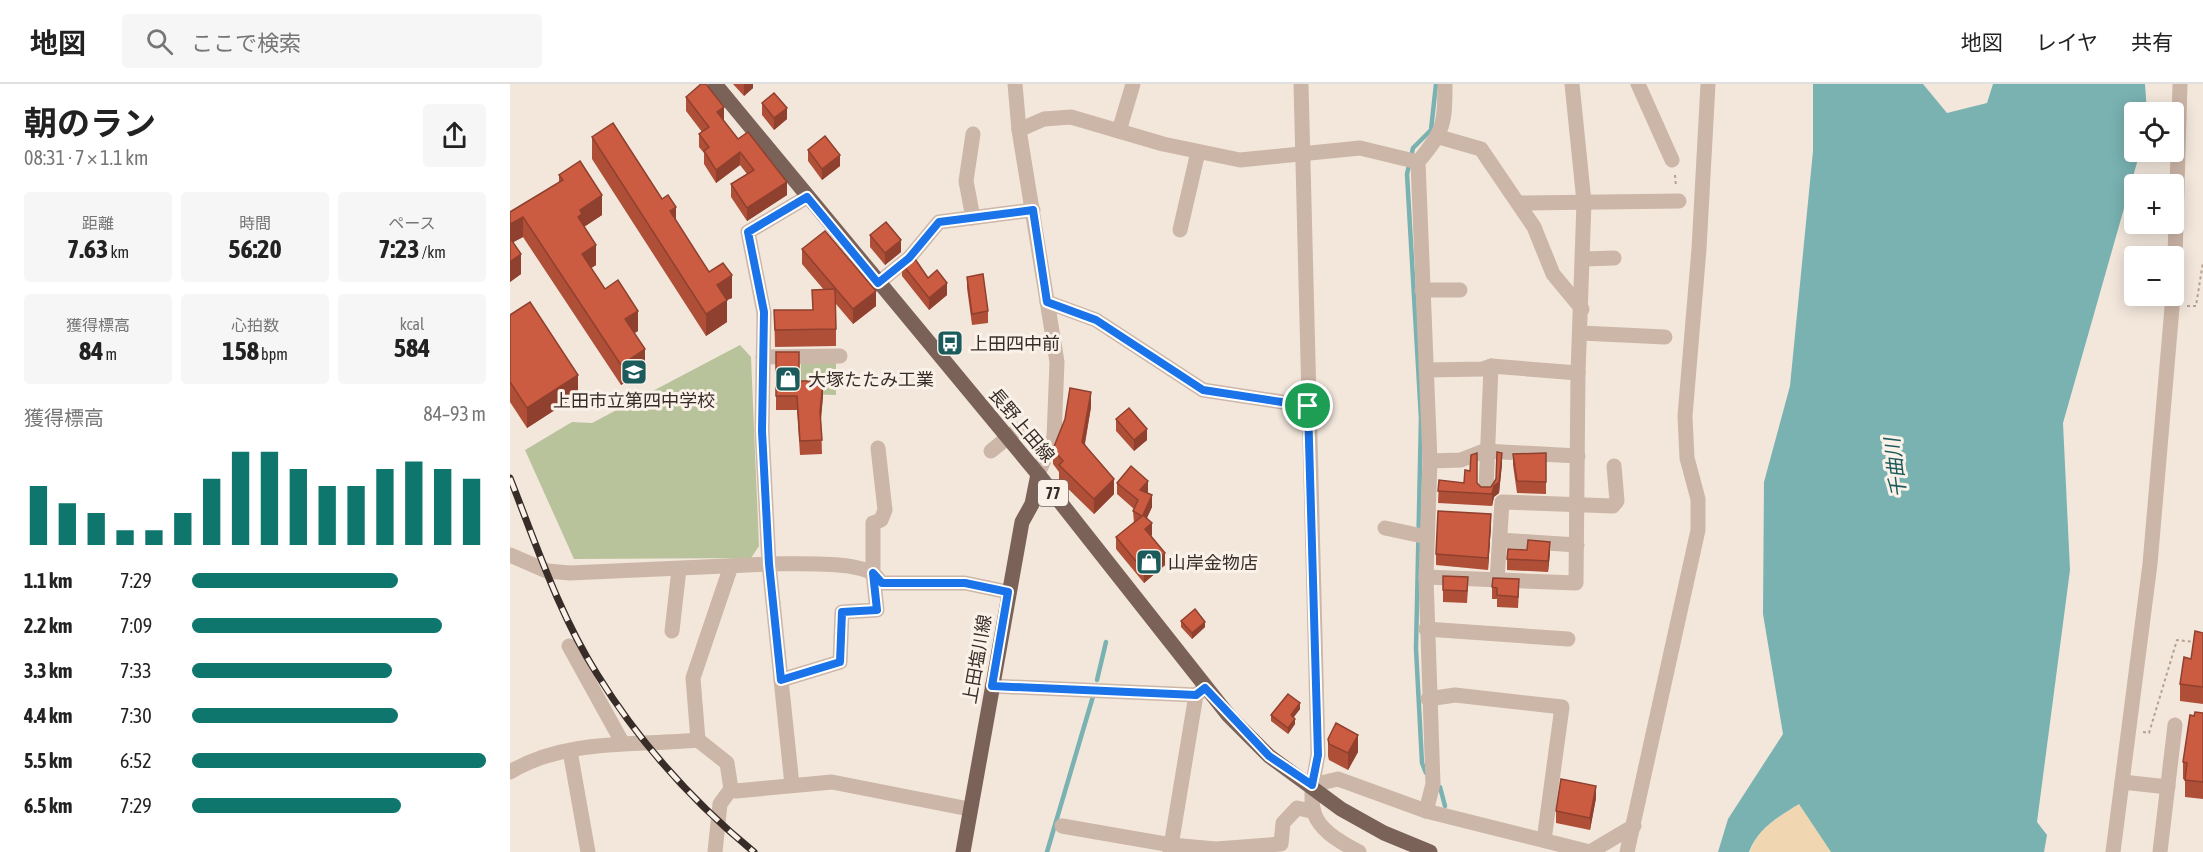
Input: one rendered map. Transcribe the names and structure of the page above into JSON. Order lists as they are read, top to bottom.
{
  "streets": {
    "main road": ["長野上田線", "77", "上田塩川線"]
  },
  "crossings": [
    ["長野上田線", "上田塩川線"]
  ],
  "water": ["千曲川"],
  "places": {
    "bus stop": ["上田四中前"],
    "school or university": ["上田市立第四中学校"],
    "shop": ["大塚たたみ工業", "山岸金物店"]
  },
  "page": {
    "header": "地図",
    "search": "ここで検索",
    "nav": ["地図", "レイヤ", "共有"],
    "heading": ["朝のラン", "08:31 · 7 × 1.1 km"],
    "map_buttons": ["+", "−"],
    "stats": [
      ["距離", "7.63 km"],
      ["時間", "56:20"],
      ["ペース", "7:23 /km"],
      ["獲得標高", "84 m"],
      ["心拍数", "158 bpm"],
      ["kcal", "584"]
    ],
    "chart": ["獲得標高", "84–93 m"],
    "list": [
      {
        "name": "1.1 km",
        "note": "7:29"
      },
      {
        "name": "2.2 km",
        "note": "7:09"
      },
      {
        "name": "3.3 km",
        "note": "7:33"
      },
      {
        "name": "4.4 km",
        "note": "7:30"
      },
      {
        "name": "5.5 km",
        "note": "6:52"
      },
      {
        "name": "6.5 km",
        "note": "7:29"
      }
    ]
  }
}
